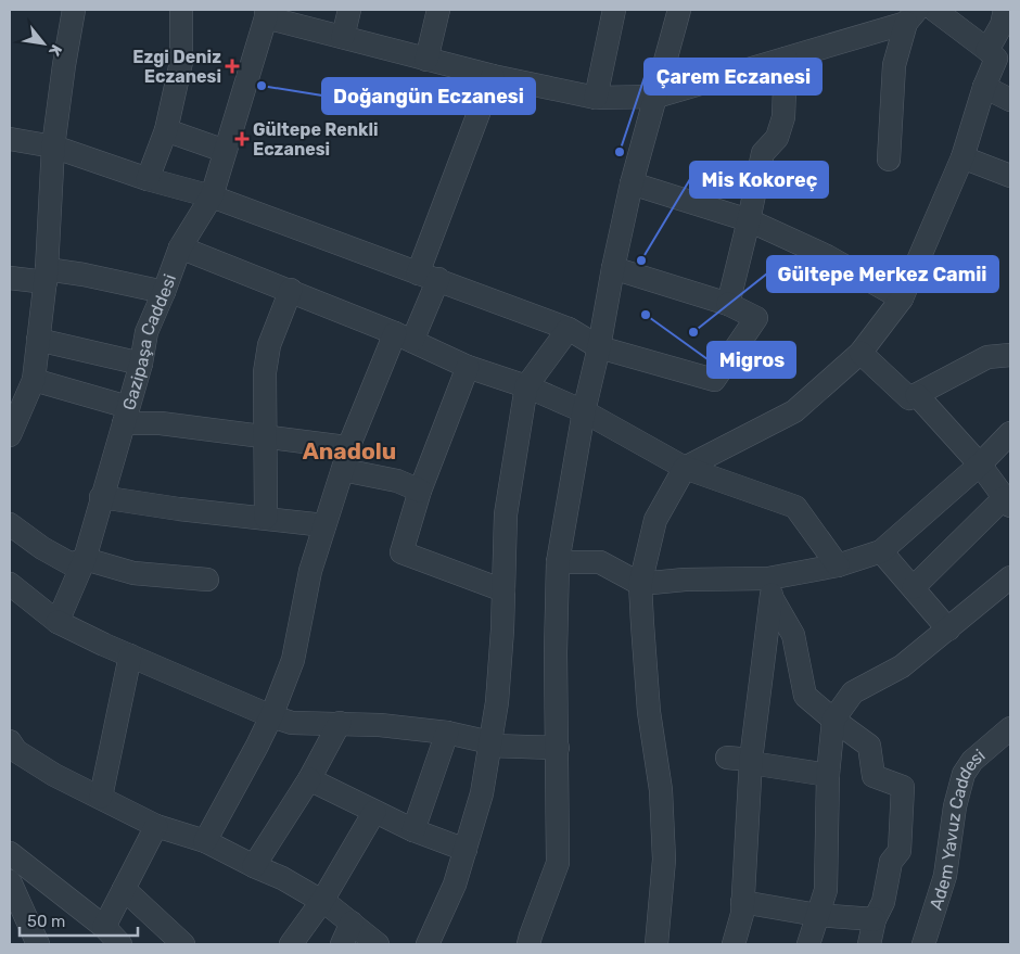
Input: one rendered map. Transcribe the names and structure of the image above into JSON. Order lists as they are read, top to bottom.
{
  "streets": {
    "street": ["Gazipaşa Caddesi", "Adem Yavuz Caddesi"]
  },
  "districts": ["Anadolu"],
  "places": {
    "health": ["Ezgi Deniz Eczanesi", "Gültepe Renkli Eczanesi"],
    "other": [
      "Doğangün Eczanesi",
      "Çarem Eczanesi",
      "Mis Kokoreç",
      "Migros",
      "Gültepe Merkez Camii"
    ]
  },
  "scale_bar": "50 m",
  "north": "bottom right"
}
